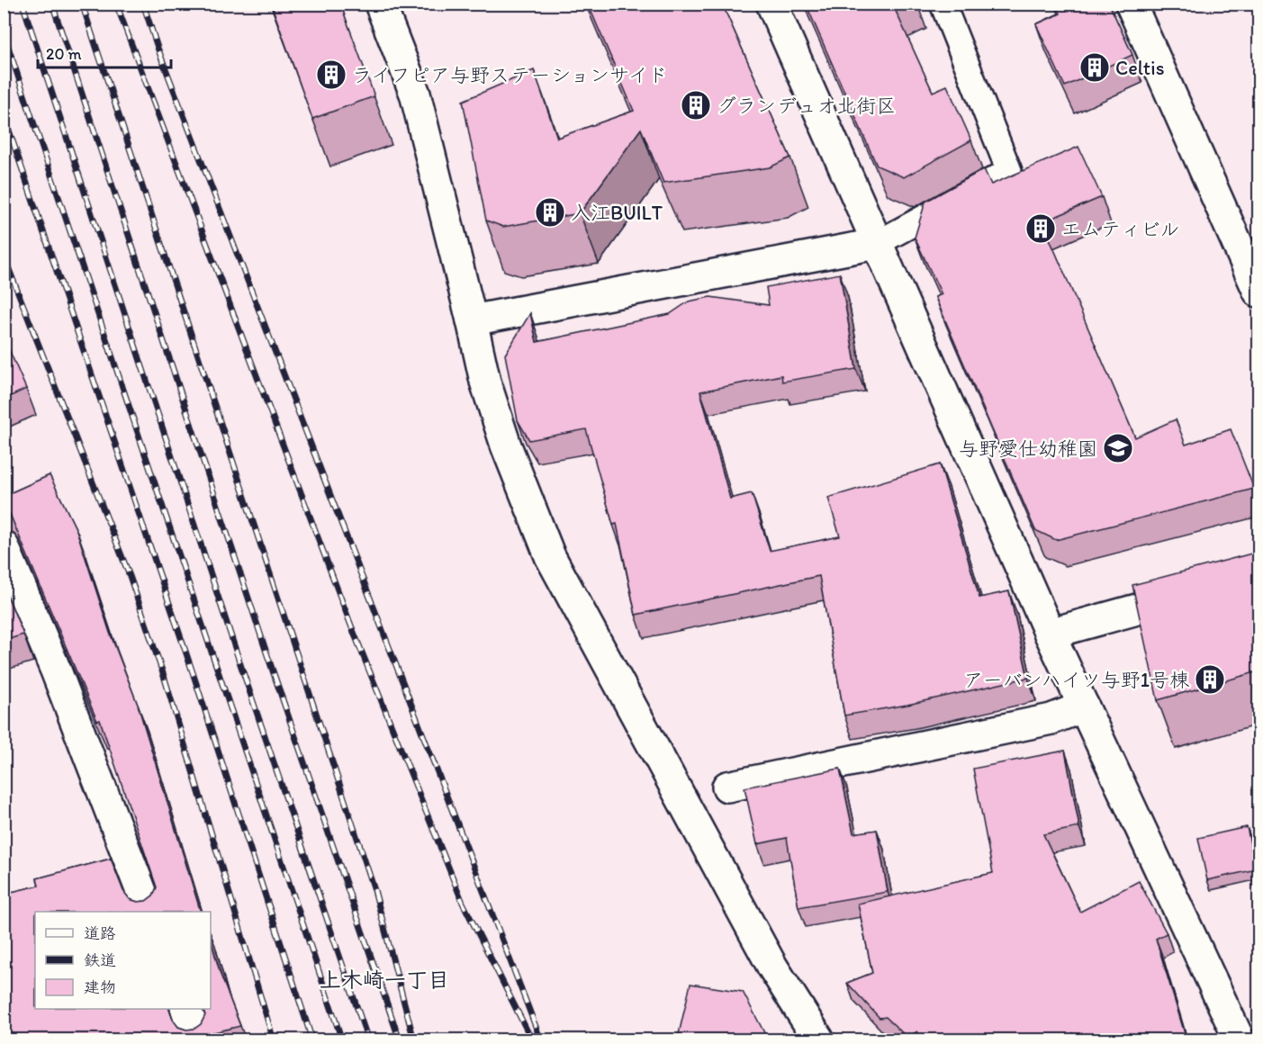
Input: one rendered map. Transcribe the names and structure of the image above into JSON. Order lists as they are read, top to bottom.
{
  "districts": ["上木崎一丁目"],
  "places": {
    "building": [
      "Celtis",
      "ライフピア与野ステーションサイド",
      "グランデュオ北街区",
      "入江BUILT",
      "エムティビル",
      "アーバンハイツ与野1号棟"
    ],
    "school or university": ["与野愛仕幼稚園"]
  },
  "legend": ["道路", "鉄道", "建物"],
  "scale_bar": "20 m"
}
